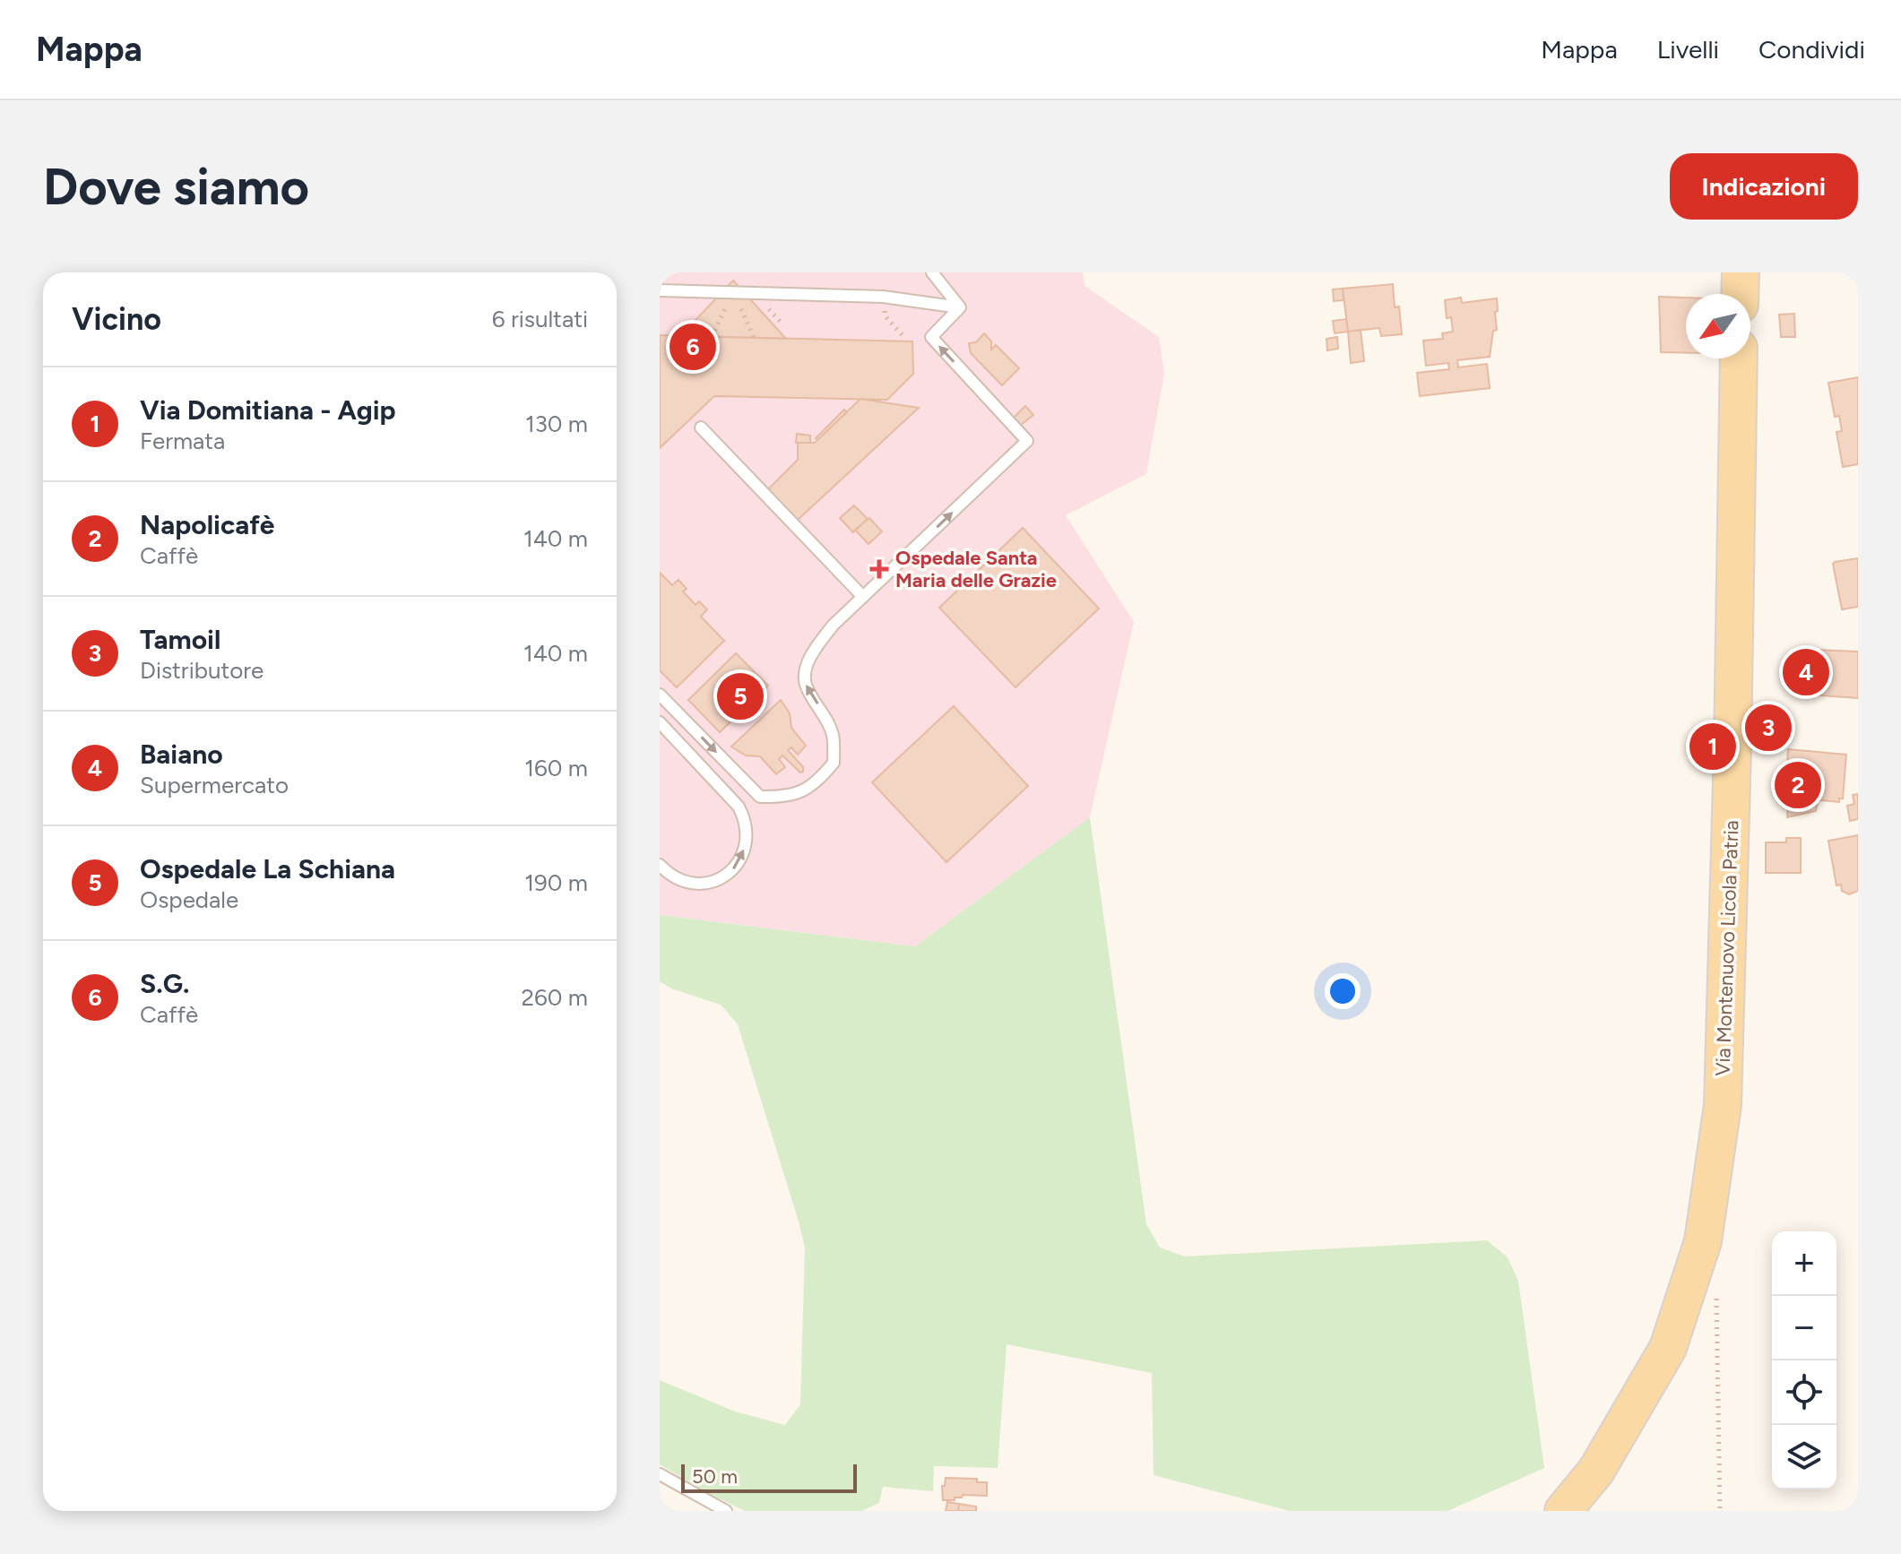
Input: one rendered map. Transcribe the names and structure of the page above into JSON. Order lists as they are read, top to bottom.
{
  "streets": {
    "main road": ["Via Montenuovo Licola Patria"]
  },
  "places": {
    "health": ["Ospedale Santa Maria delle Grazie"]
  },
  "scale_bar": "50 m",
  "north": "bottom left",
  "page": {
    "header": "Mappa",
    "nav": ["Mappa", "Livelli", "Condividi"],
    "buttons": "Indicazioni",
    "title": "Dove siamo",
    "heading": ["Vicino", "6 risultati"],
    "pins": [
      "6",
      "4",
      "5",
      "3",
      "1",
      "2"
    ],
    "list": [
      {
        "mark": "1",
        "name": "Via Domitiana - Agip",
        "note": "Fermata",
        "value": "130 m"
      },
      {
        "mark": "2",
        "name": "Napolicafè",
        "note": "Caffè",
        "value": "140 m"
      },
      {
        "mark": "3",
        "name": "Tamoil",
        "note": "Distributore",
        "value": "140 m"
      },
      {
        "mark": "4",
        "name": "Baiano",
        "note": "Supermercato",
        "value": "160 m"
      },
      {
        "mark": "5",
        "name": "Ospedale La Schiana",
        "note": "Ospedale",
        "value": "190 m"
      },
      {
        "mark": "6",
        "name": "S.G.",
        "note": "Caffè",
        "value": "260 m"
      }
    ],
    "map_buttons": ["+", "−"],
    "scale": "50 m"
  }
}
